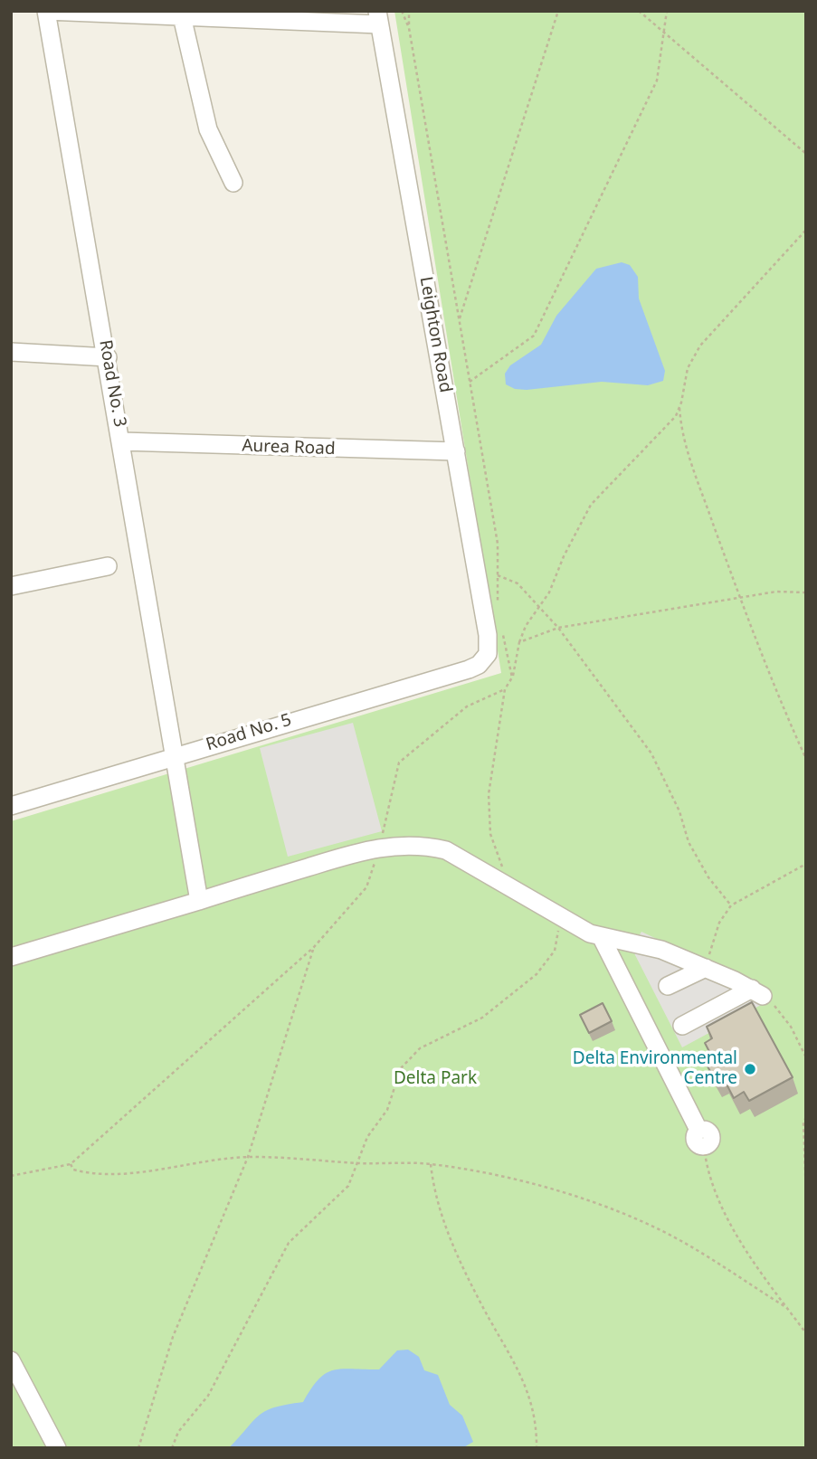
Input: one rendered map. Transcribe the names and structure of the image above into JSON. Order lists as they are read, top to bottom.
{
  "streets": {
    "street": [
      "Leighton Road",
      "Road No. 3",
      "Aurea Road",
      "Road No. 5"
    ]
  },
  "crossings": [
    ["Leighton Road", "Aurea Road"],
    ["Leighton Road", "Road No. 5"],
    ["Road No. 3", "Aurea Road"],
    ["Road No. 3", "Road No. 5"]
  ],
  "parks": ["Delta Park"],
  "places": ["Delta Environmental Centre"]
}
